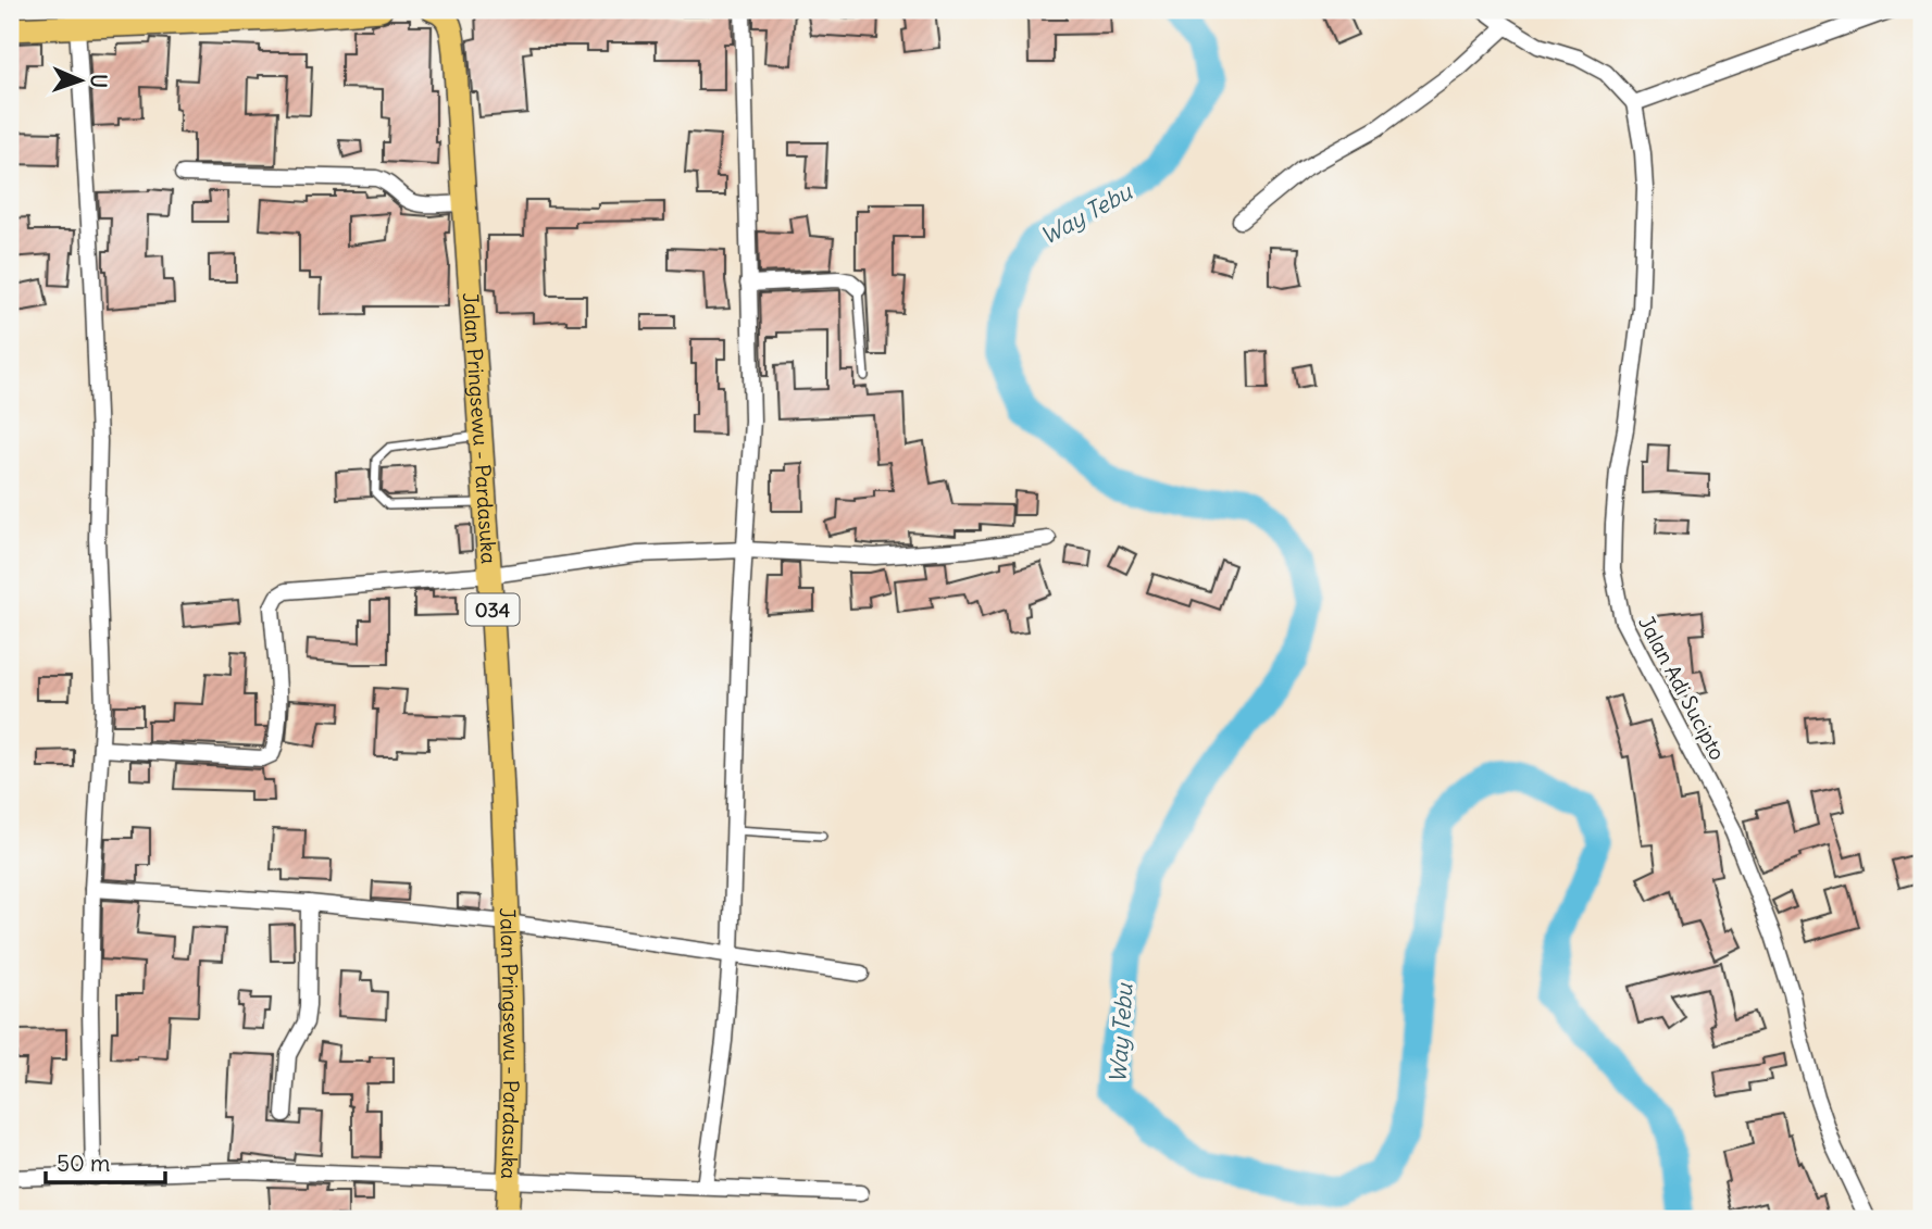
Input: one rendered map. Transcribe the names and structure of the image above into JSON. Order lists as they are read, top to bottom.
{
  "streets": {
    "main road": ["Jalan Pringsewu - Pardasuka", "034"],
    "street": ["Jalan Adi Sucipto"]
  },
  "water": ["Way Tebu"],
  "scale_bar": "50 m",
  "north": "right"
}
